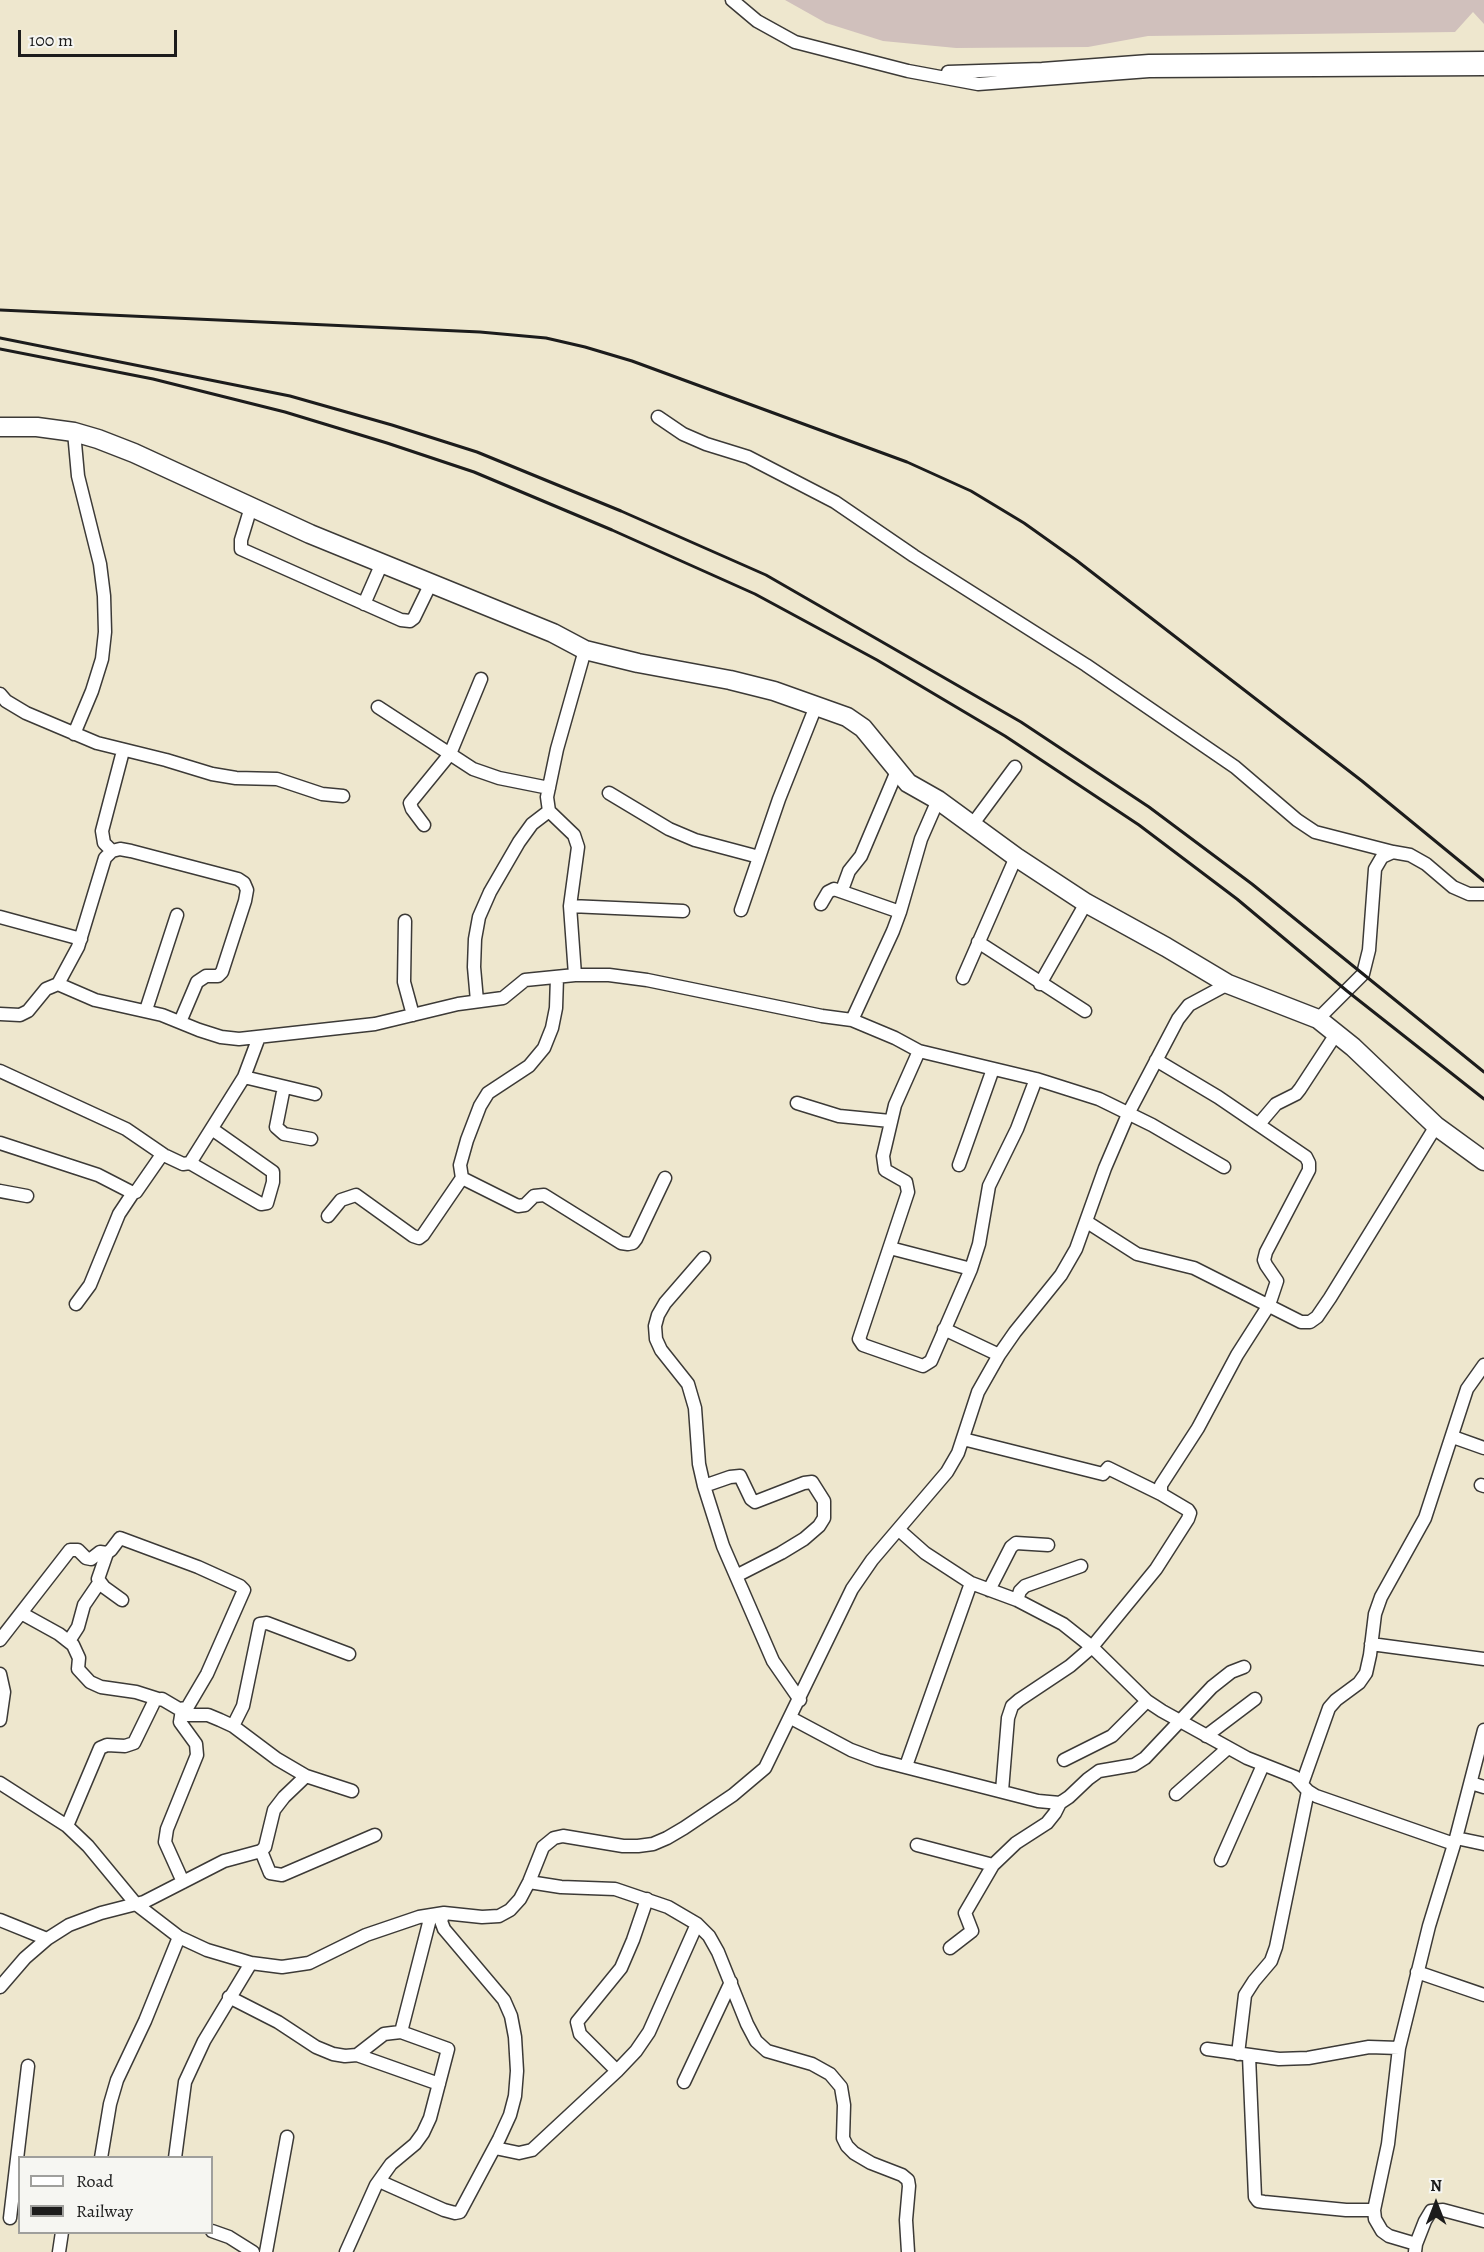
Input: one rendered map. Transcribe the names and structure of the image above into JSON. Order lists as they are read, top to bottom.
{
  "legend": ["Road", "Railway"],
  "scale_bar": "100 m",
  "north": "top"
}
